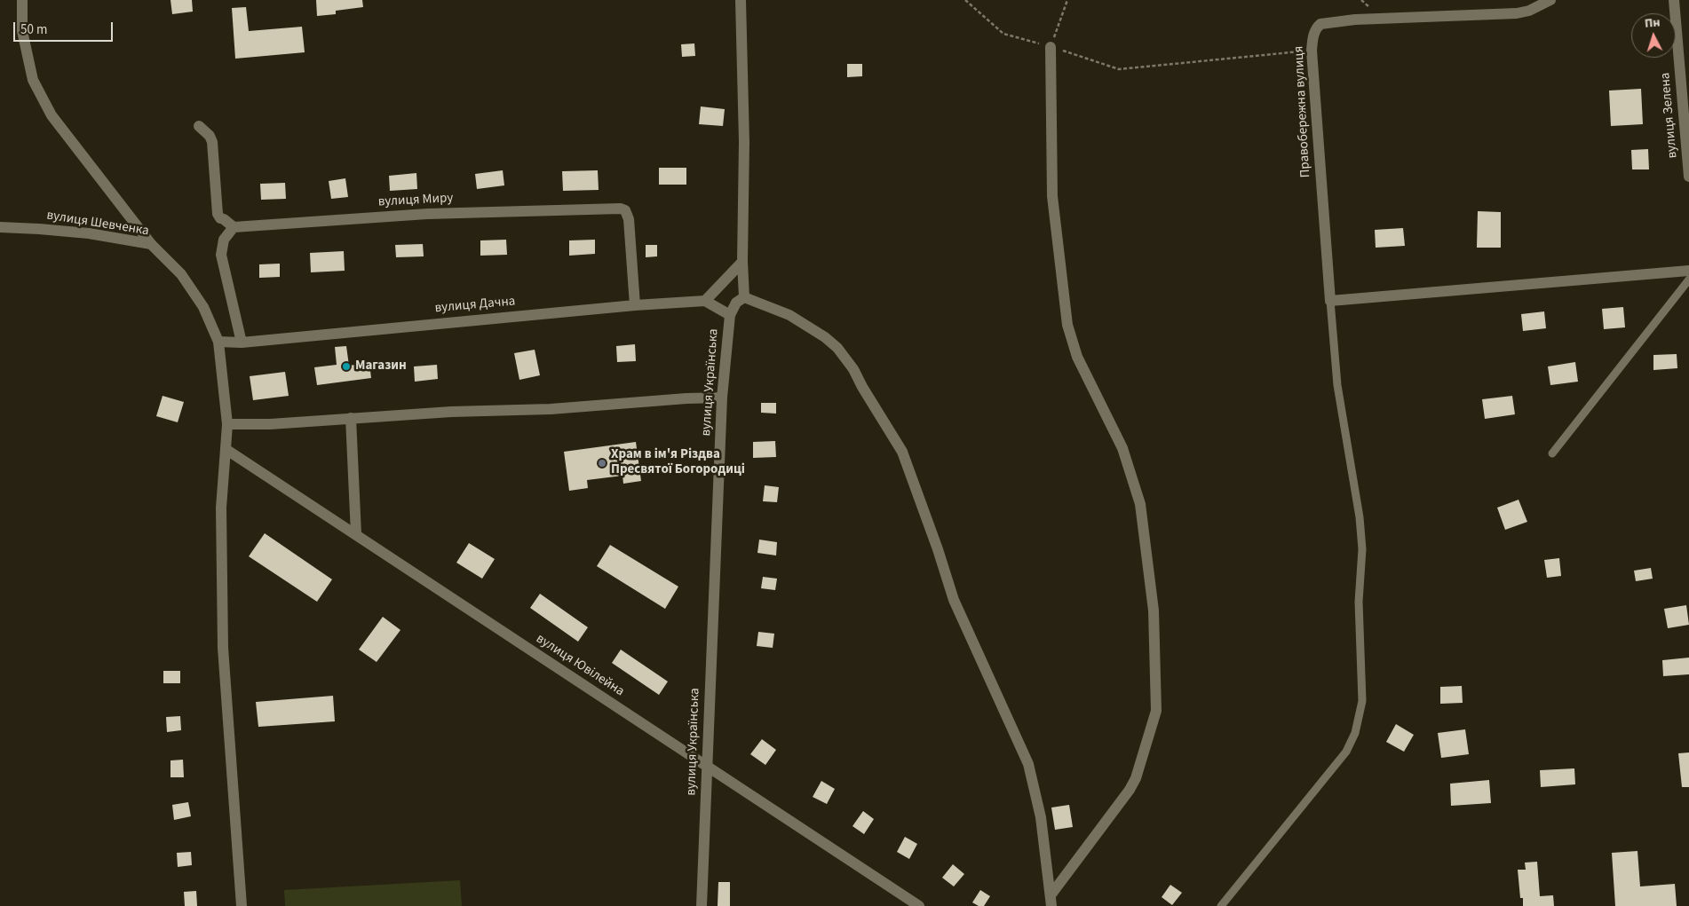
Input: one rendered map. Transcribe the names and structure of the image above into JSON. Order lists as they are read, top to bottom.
{
  "streets": {
    "street": [
      "Правобережна вулиця",
      "вулиця Зелена",
      "вулиця Миру",
      "вулиця Шевченка",
      "вулиця Дачна",
      "вулиця Українська",
      "вулиця Ювілейна"
    ]
  },
  "crossings": [
    ["вулиця Миру", "вулиця Дачна"],
    ["вулиця Шевченка", "вулиця Дачна"],
    ["вулиця Шевченка", "вулиця Ювілейна"],
    ["вулиця Українська", "вулиця Ювілейна"]
  ],
  "places": ["Магазин", "Храм в ім'я Різдва Пресвятої Богородиці"],
  "scale_bar": "50 m",
  "north": "top"
}
